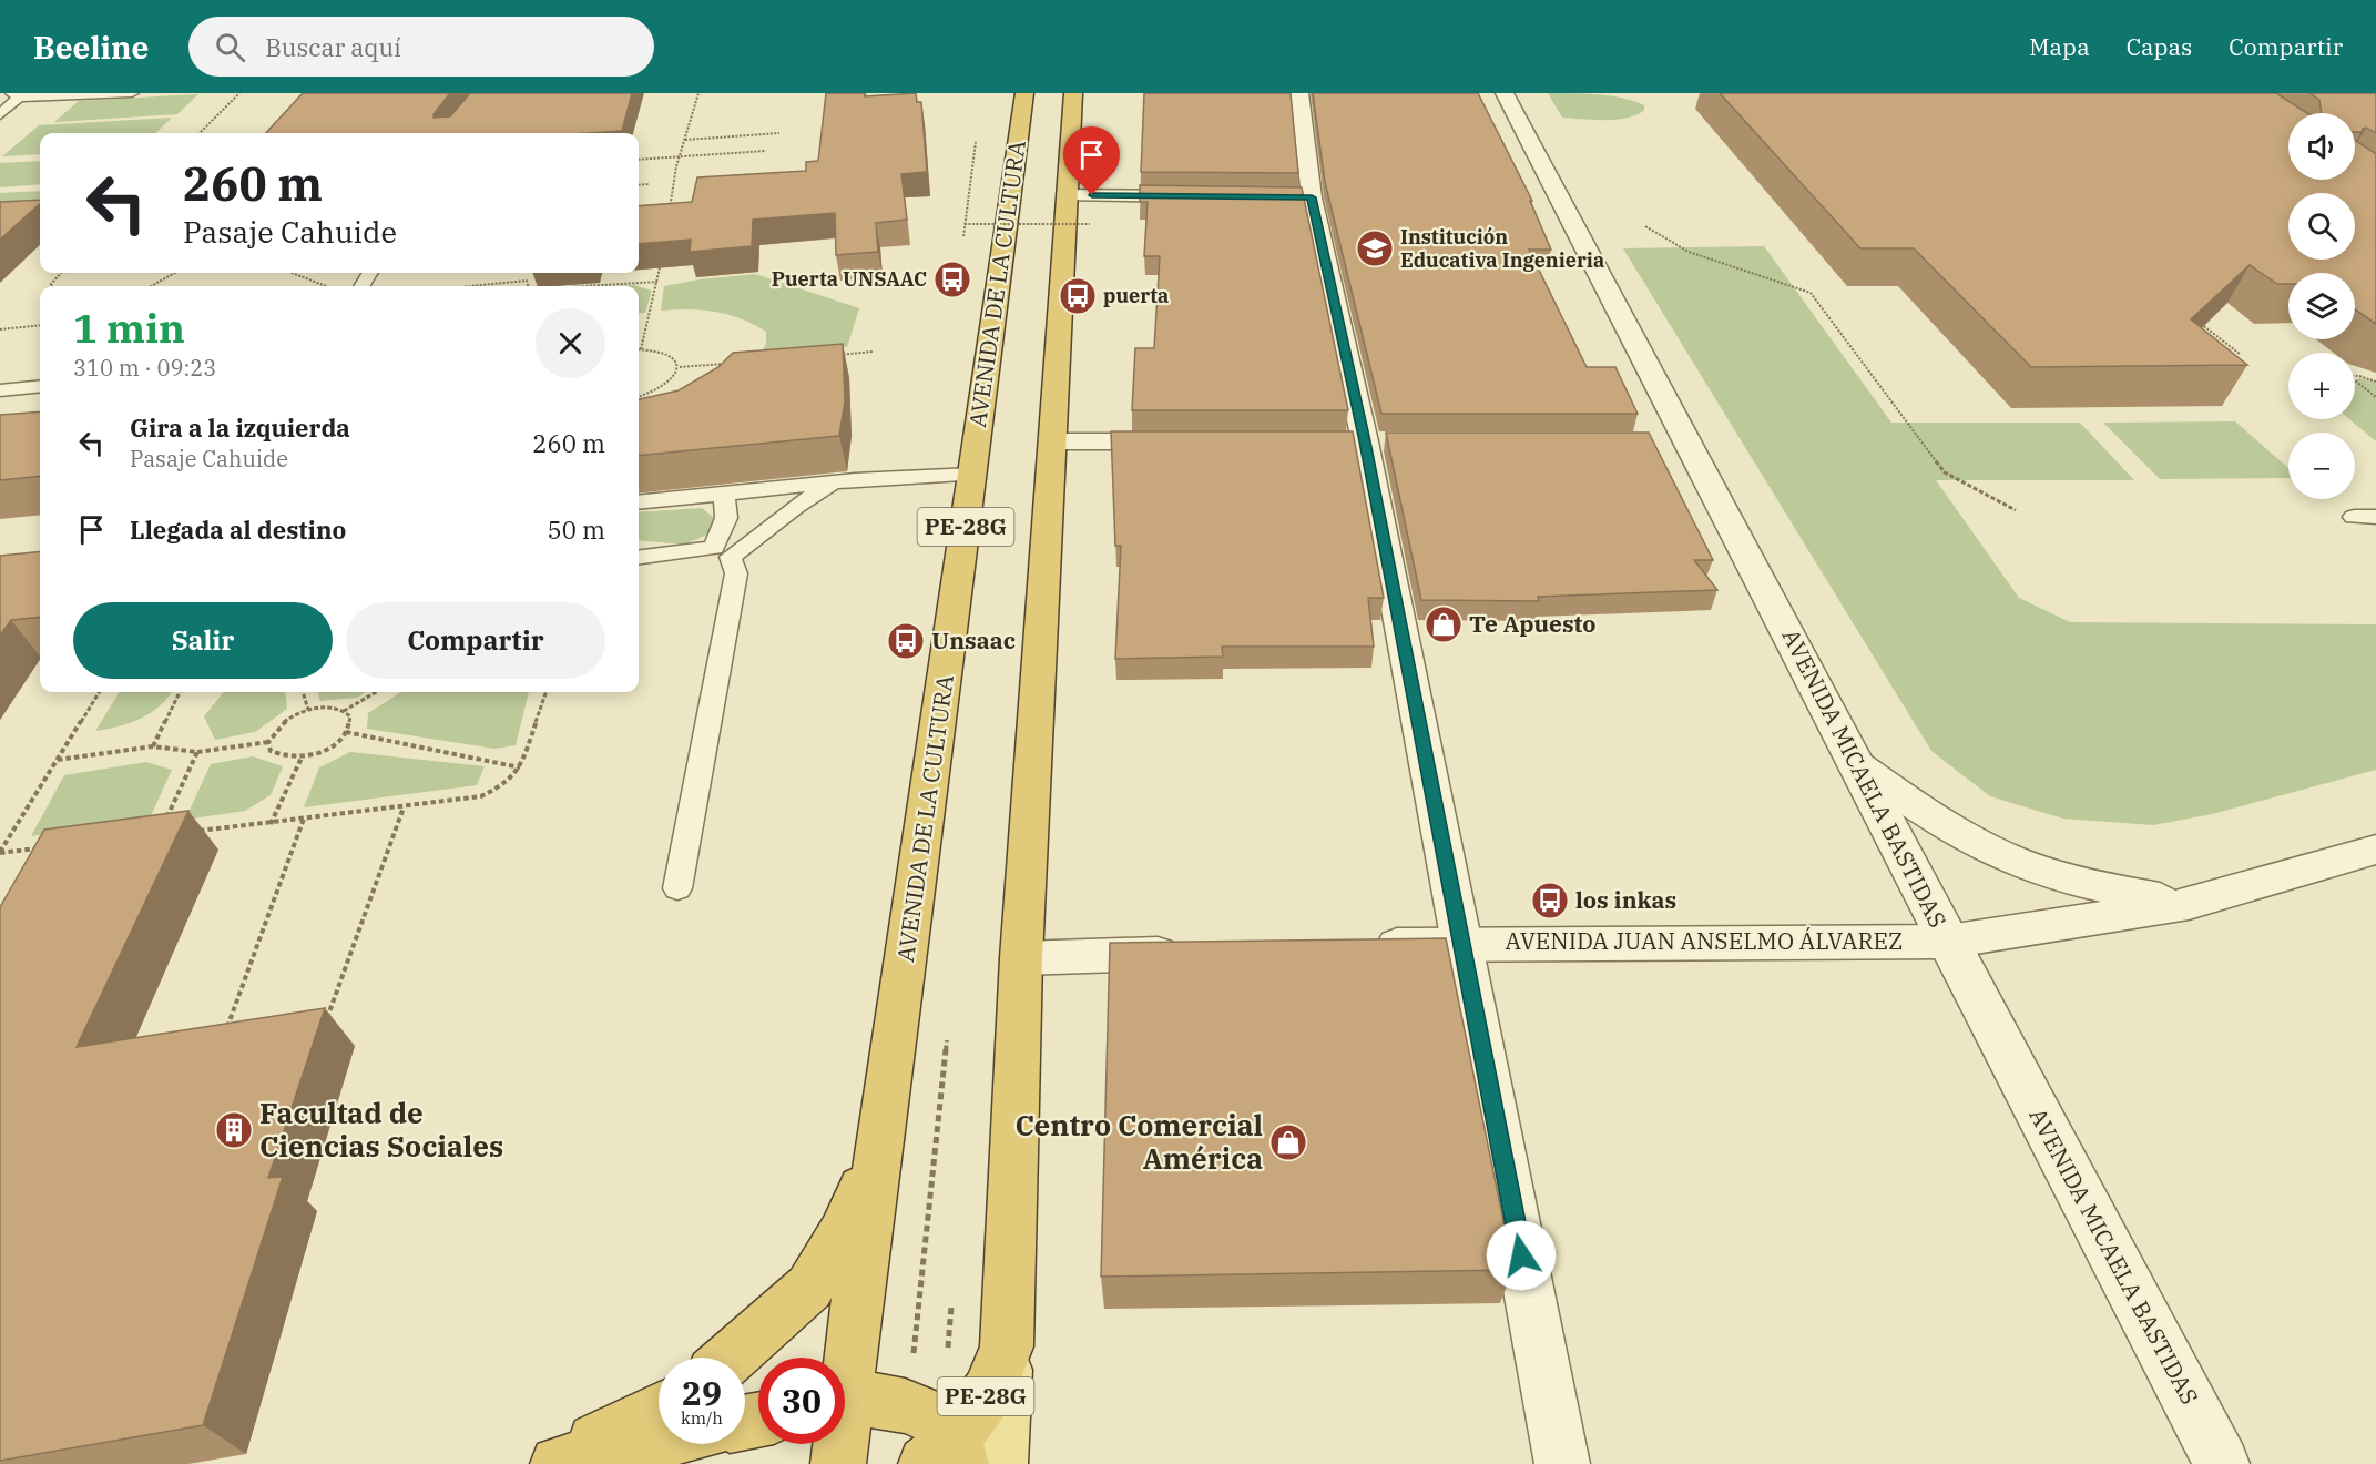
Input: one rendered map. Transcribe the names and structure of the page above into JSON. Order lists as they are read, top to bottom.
{
  "streets": {
    "highway": ["AVENIDA DE LA CULTURA", "PE-28G"],
    "street": ["AVENIDA MICAELA BASTIDAS", "AVENIDA JUAN ANSELMO ÁLVAREZ"]
  },
  "crossings": [
    ["AVENIDA MICAELA BASTIDAS", "AVENIDA JUAN ANSELMO ÁLVAREZ"]
  ],
  "places": {
    "school or university": ["Institución Educativa Ingenieria"],
    "bus stop": [
      "Puerta UNSAAC",
      "puerta",
      "Unsaac",
      "los inkas"
    ],
    "shop": ["Te Apuesto", "Centro Comercial América"],
    "building": ["Facultad de Ciencias Sociales"]
  },
  "page": {
    "header": "Beeline",
    "search": "Buscar aquí",
    "nav": ["Mapa", "Capas", "Compartir"],
    "map_buttons": ["+", "−"],
    "turn": ["260 m", "Pasaje Cahuide"],
    "heading": ["1 min", "310 m · 09:23"],
    "list": [
      {
        "name": "Gira a la izquierda",
        "note": "Pasaje Cahuide",
        "value": "260 m"
      },
      {
        "name": "Llegada al destino",
        "value": "50 m"
      }
    ],
    "buttons": ["Salir", "Compartir"],
    "speed": "29 km/h",
    "limit": "30"
  }
}
